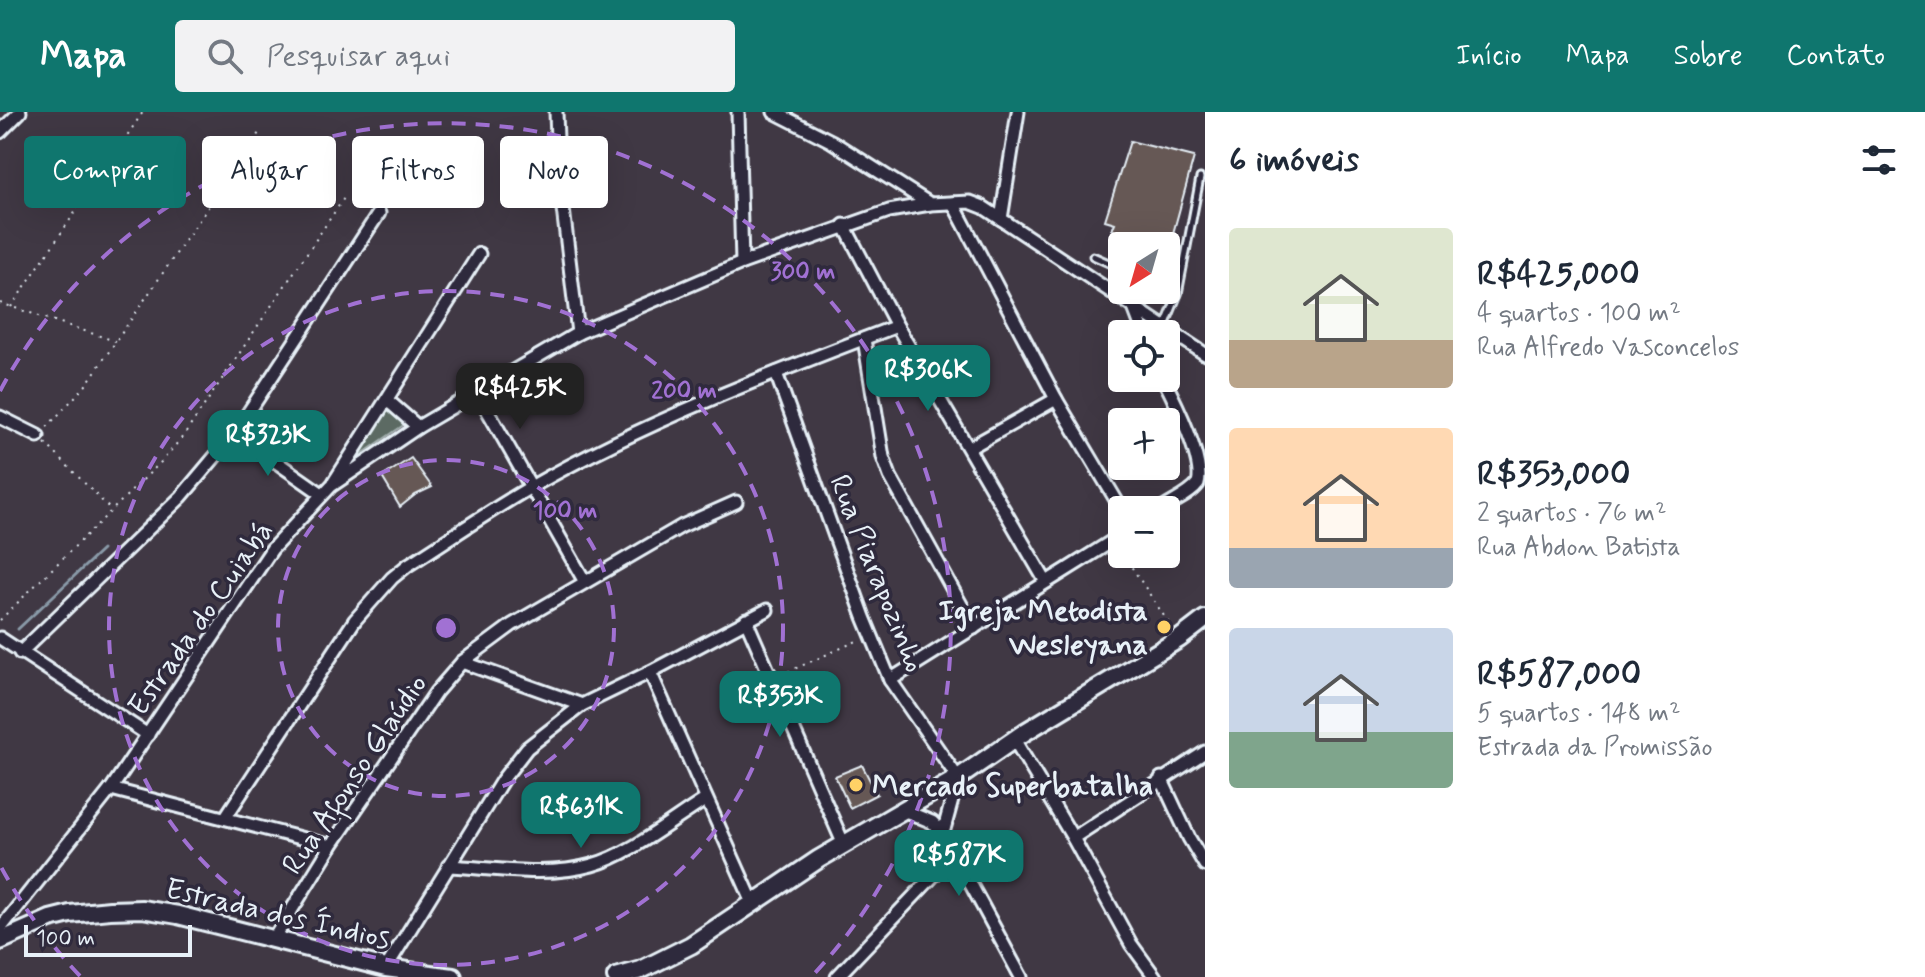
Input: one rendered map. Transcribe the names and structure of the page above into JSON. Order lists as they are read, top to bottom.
{
  "streets": {
    "street": [
      "Rua Piarapozinho",
      "Estrada do Cuiabá",
      "Rua Afonso Glaúdio",
      "Estrada dos Índios"
    ]
  },
  "crossings": [
    ["Rua Afonso Glaúdio", "Estrada dos Índios"]
  ],
  "places": ["Igreja Metodista Wesleyana", "Mercado Superbatalha"],
  "scale_bar": "100 m",
  "north": "bottom left",
  "page": {
    "header": "Mapa",
    "search": "Pesquisar aqui",
    "nav": [
      "Início",
      "Mapa",
      "Sobre",
      "Contato"
    ],
    "heading": "6 imóveis",
    "chip": [
      "Comprar",
      "Alugar",
      "Filtros",
      "Novo"
    ],
    "list": [
      {
        "name": "R$425,000",
        "note": "4 quartos · 100 m² · Rua Alfredo Vasconcelos"
      },
      {
        "name": "R$353,000",
        "note": "2 quartos · 76 m² · Rua Abdon Batista"
      },
      {
        "name": "R$587,000",
        "note": "5 quartos · 148 m² · Estrada da Promissão"
      }
    ],
    "map_buttons": ["+", "−"],
    "price": [
      "R$306K",
      "R$425K",
      "R$323K",
      "R$353K",
      "R$631K",
      "R$587K"
    ],
    "scale": "100 m"
  },
  "rings": ["300 m", "200 m", "100 m"]
}
